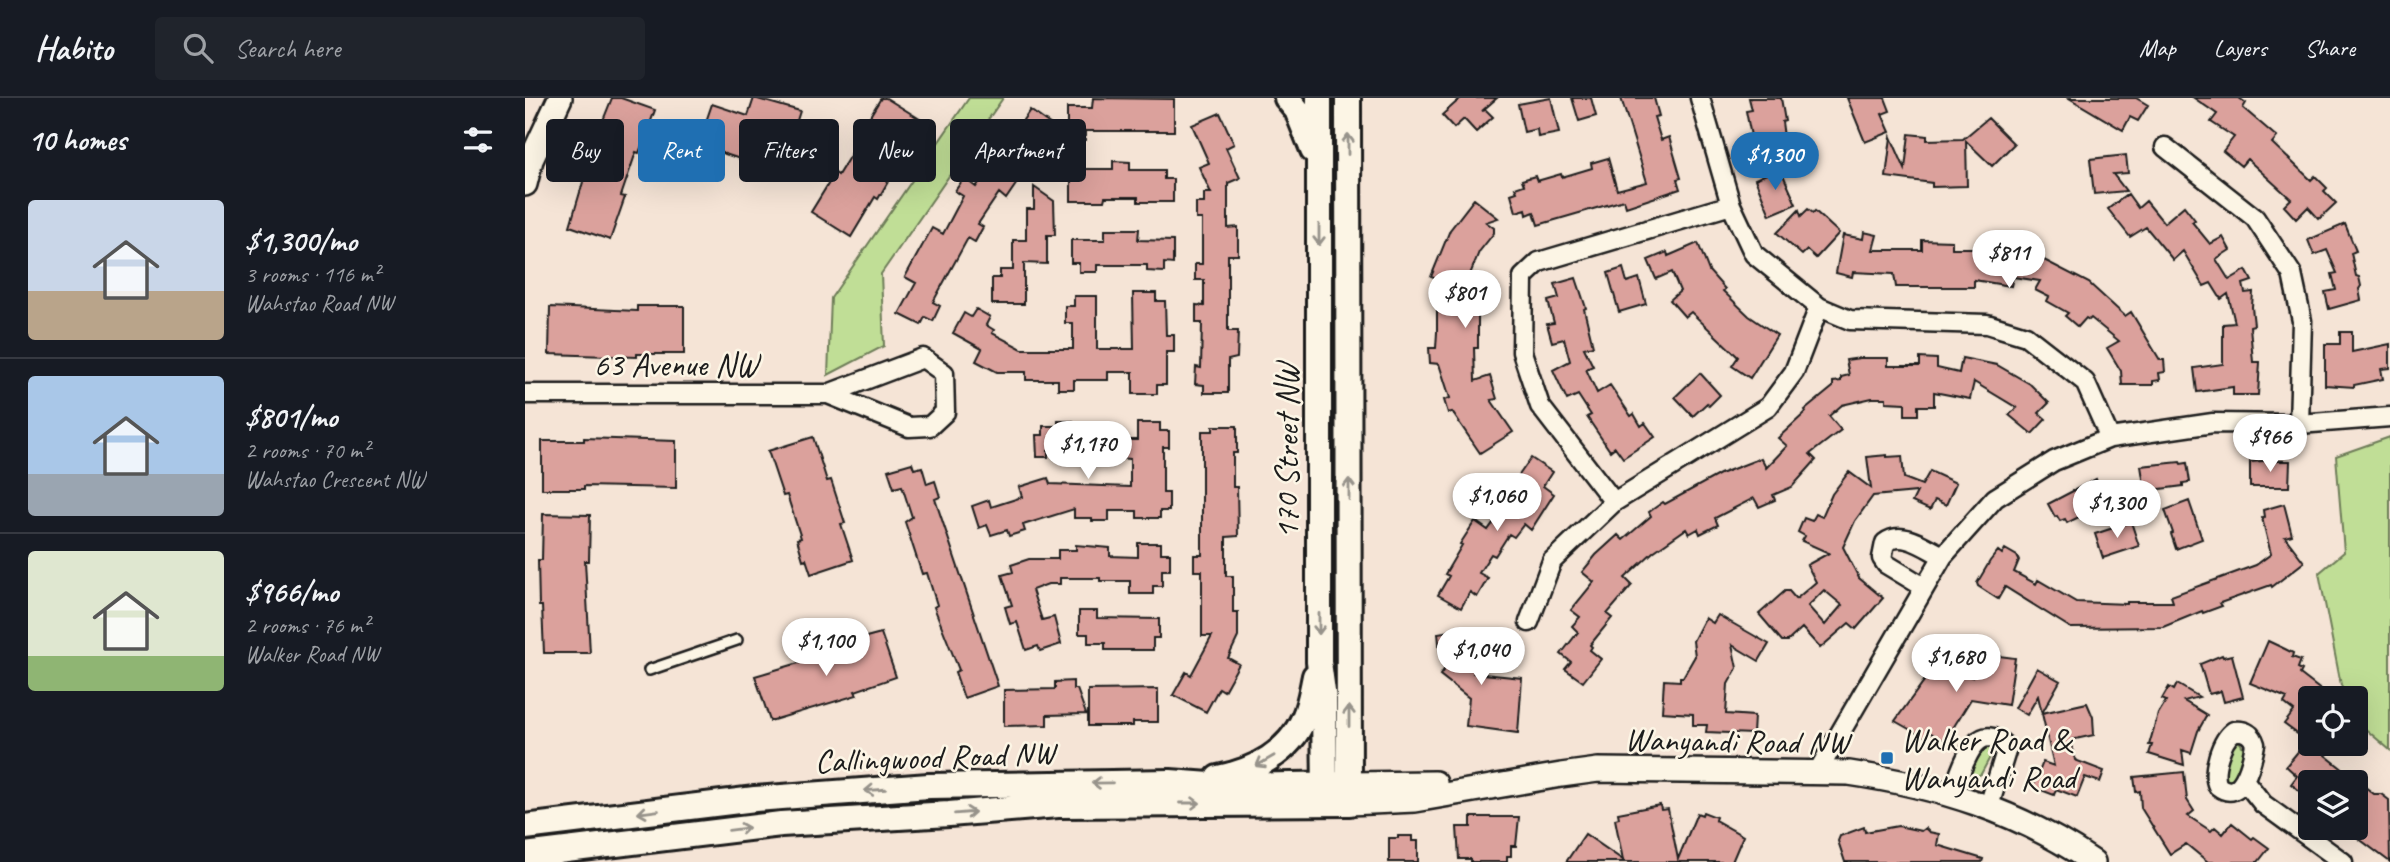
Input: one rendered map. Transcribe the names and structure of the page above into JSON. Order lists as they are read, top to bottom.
{
  "streets": {
    "main road": ["170 Street NW", "Callingwood Road NW"],
    "street": ["63 Avenue NW", "Wanyandi Road NW"]
  },
  "crossings": [
    ["170 Street NW", "Wanyandi Road NW"],
    ["170 Street NW", "Callingwood Road NW"],
    ["Wanyandi Road NW", "Callingwood Road NW"]
  ],
  "places": {
    "transit": ["Walker Road & Wanyandi Road"]
  },
  "page": {
    "header": "Habito",
    "search": "Search here",
    "nav": ["Map", "Layers", "Share"],
    "heading": "10 homes",
    "chip": [
      "Buy",
      "Rent",
      "Filters",
      "New",
      "Apartment"
    ],
    "price": [
      "$1,300",
      "$811",
      "$801",
      "$966",
      "$1,170",
      "$1,060",
      "$1,300",
      "$1,100",
      "$1,040",
      "$1,680"
    ],
    "list": [
      {
        "name": "$1,300/mo",
        "note": "3 rooms · 116 m² · Wahstao Road NW"
      },
      {
        "name": "$801/mo",
        "note": "2 rooms · 70 m² · Wahstao Crescent NW"
      },
      {
        "name": "$966/mo",
        "note": "2 rooms · 76 m² · Walker Road NW"
      }
    ]
  }
}
